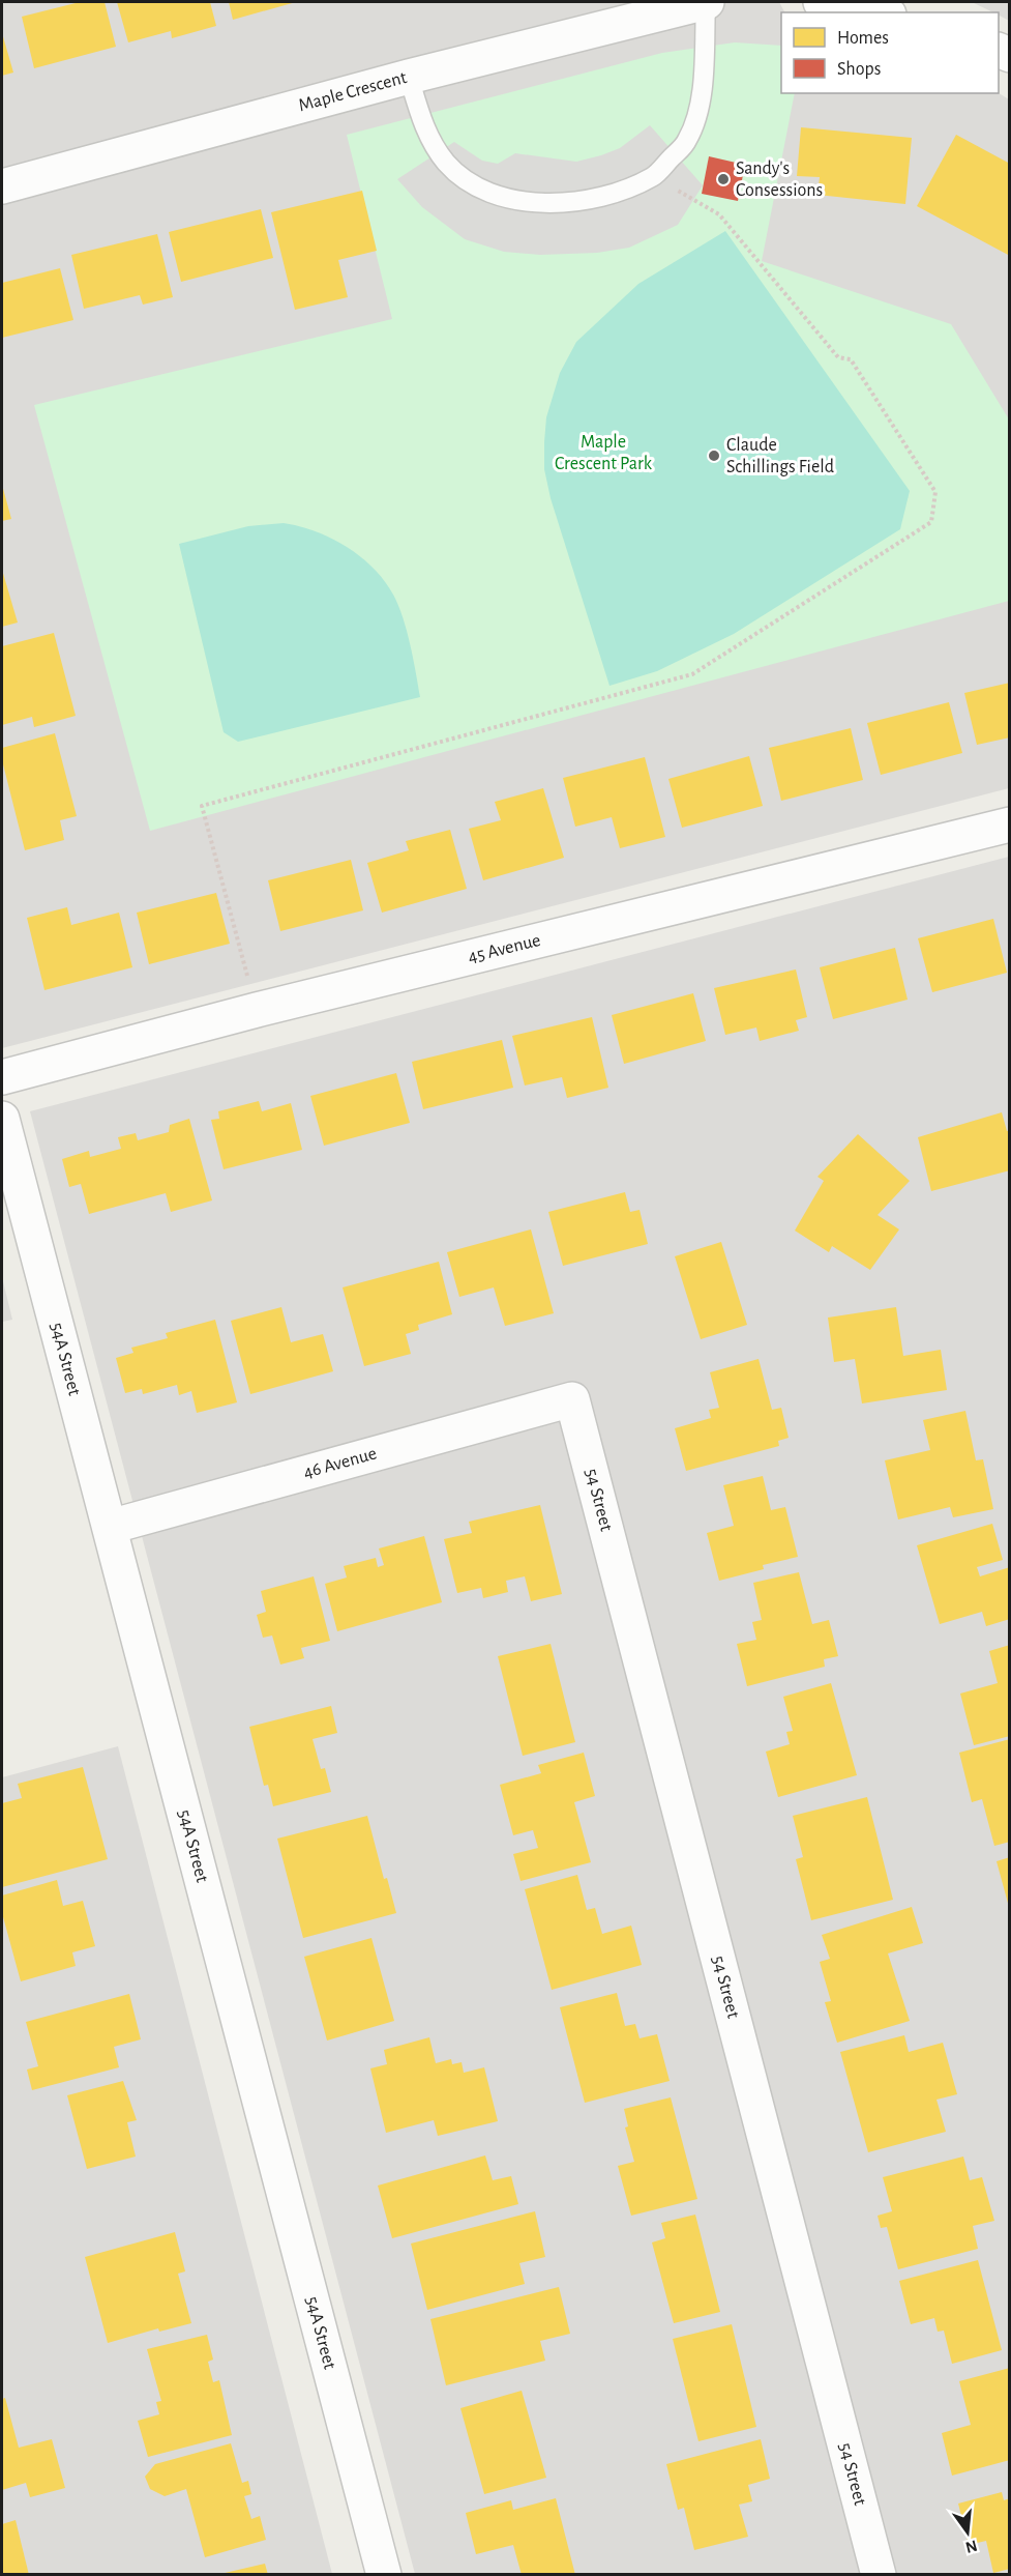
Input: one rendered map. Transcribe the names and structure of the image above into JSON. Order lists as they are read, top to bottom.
{
  "streets": {
    "street": [
      "Maple Crescent",
      "45 Avenue",
      "54A Street",
      "46 Avenue",
      "54 Street"
    ]
  },
  "crossings": [
    ["54A Street", "46 Avenue"],
    ["46 Avenue", "54 Street"]
  ],
  "parks": ["Maple Crescent Park"],
  "places": ["Sandy's Consessions", "Claude Schillings Field"],
  "legend": ["Homes", "Shops"],
  "north": "bottom"
}
